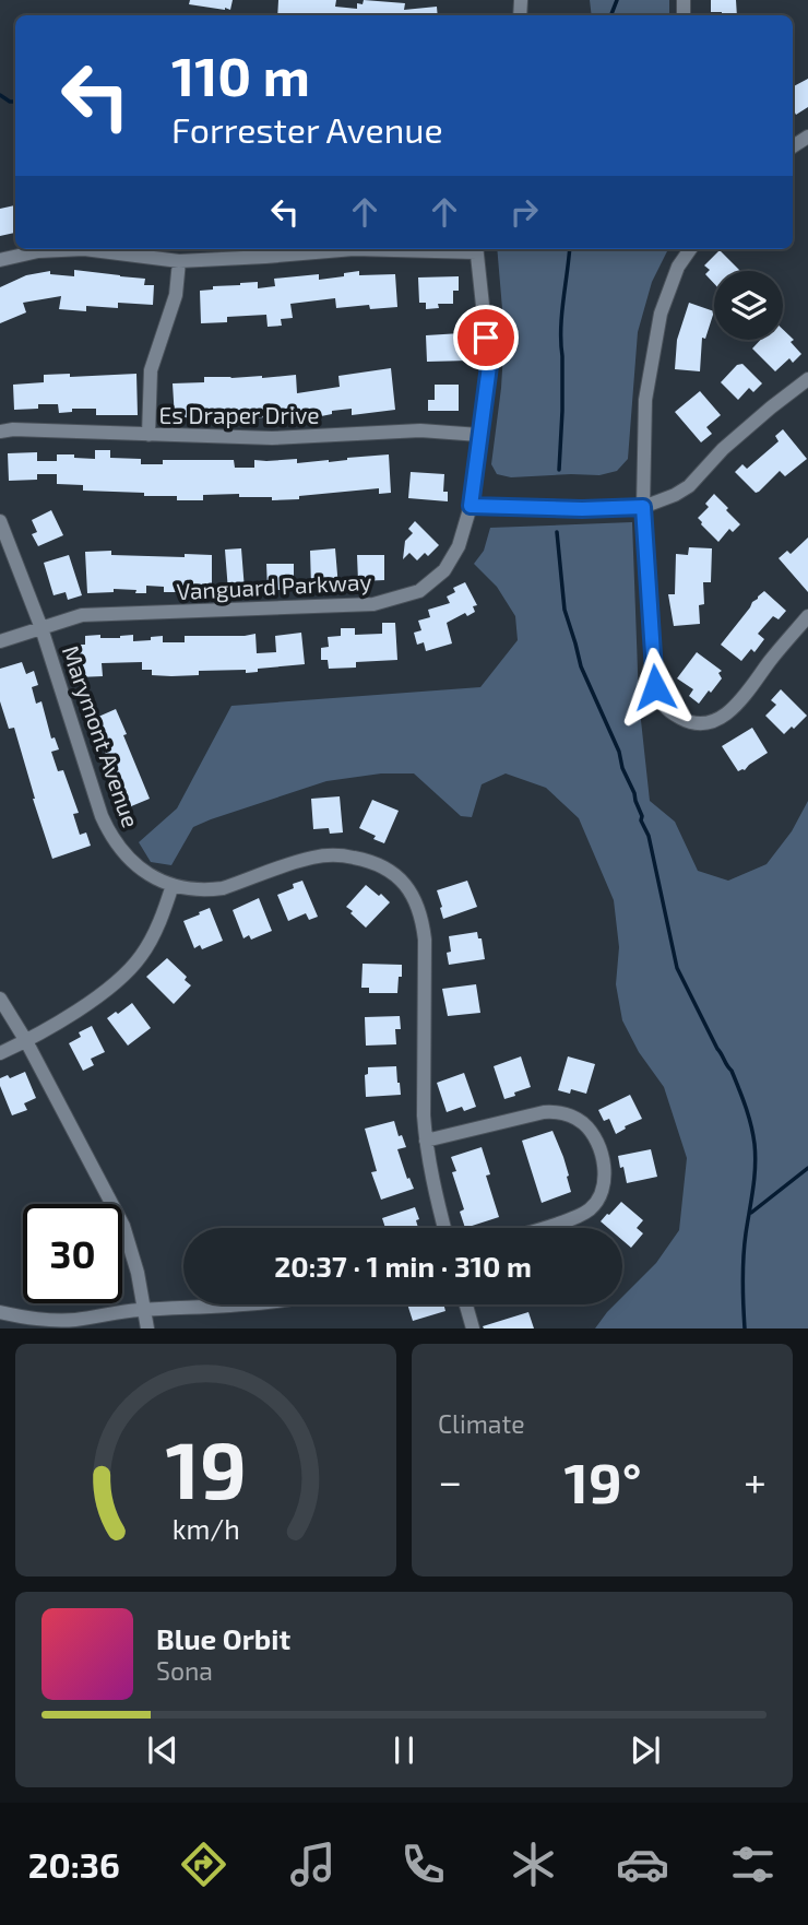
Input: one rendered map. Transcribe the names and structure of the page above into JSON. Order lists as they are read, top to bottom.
{
  "streets": {
    "street": ["Es Draper Drive", "Vanguard Parkway", "Marymont Avenue"]
  },
  "crossings": [
    ["Es Draper Drive", "Vanguard Parkway"],
    ["Vanguard Parkway", "Marymont Avenue"]
  ],
  "page": {
    "turn": ["110 m", "Forrester Avenue"],
    "limit": "30",
    "trip": "20:37 · 1 min · 310 m",
    "tile": "Climate",
    "heat": ["−", "19°", "+"],
    "song": ["Blue Orbit", "Sona"],
    "tabs": "20:36",
    "gauge": ["19", "km/h"]
  }
}
